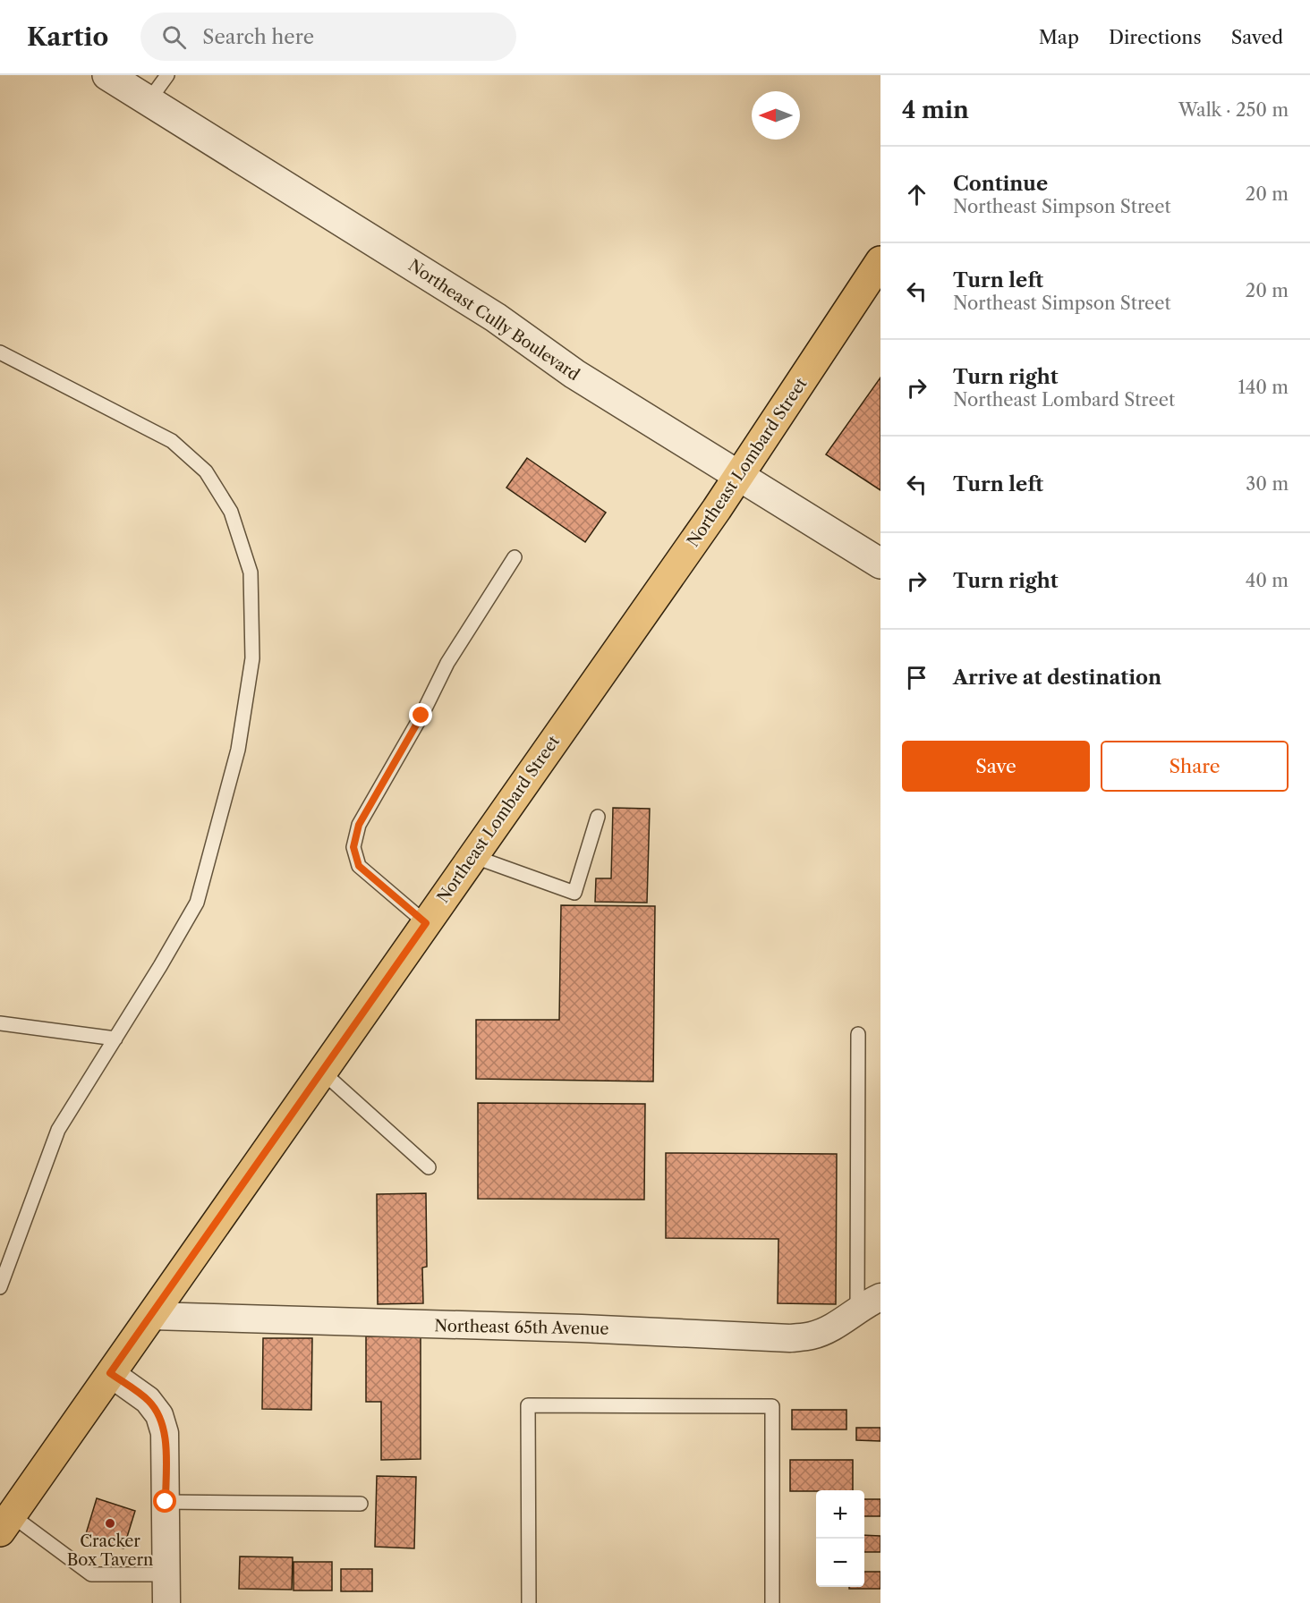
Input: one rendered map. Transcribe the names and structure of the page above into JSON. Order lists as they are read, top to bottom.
{
  "streets": {
    "main road": ["Northeast Lombard Street"],
    "street": ["Northeast Cully Boulevard", "Northeast 65th Avenue"]
  },
  "crossings": [
    ["Northeast Cully Boulevard", "Northeast Lombard Street"],
    ["Northeast Lombard Street", "Northeast 65th Avenue"]
  ],
  "places": ["Cracker Box Tavern"],
  "north": "left",
  "page": {
    "header": "Kartio",
    "search": "Search here",
    "nav": ["Map", "Directions", "Saved"],
    "heading": ["4 min", "Walk · 250 m"],
    "list": [
      ["Continue", "Northeast Simpson Street", "20 m"],
      ["Turn left", "Northeast Simpson Street", "20 m"],
      ["Turn right", "Northeast Lombard Street", "140 m"],
      ["Turn left", "30 m"],
      ["Turn right", "40 m"],
      "Arrive at destination"
    ],
    "buttons": ["Save", "Share"],
    "map_buttons": ["+", "−"]
  }
}
